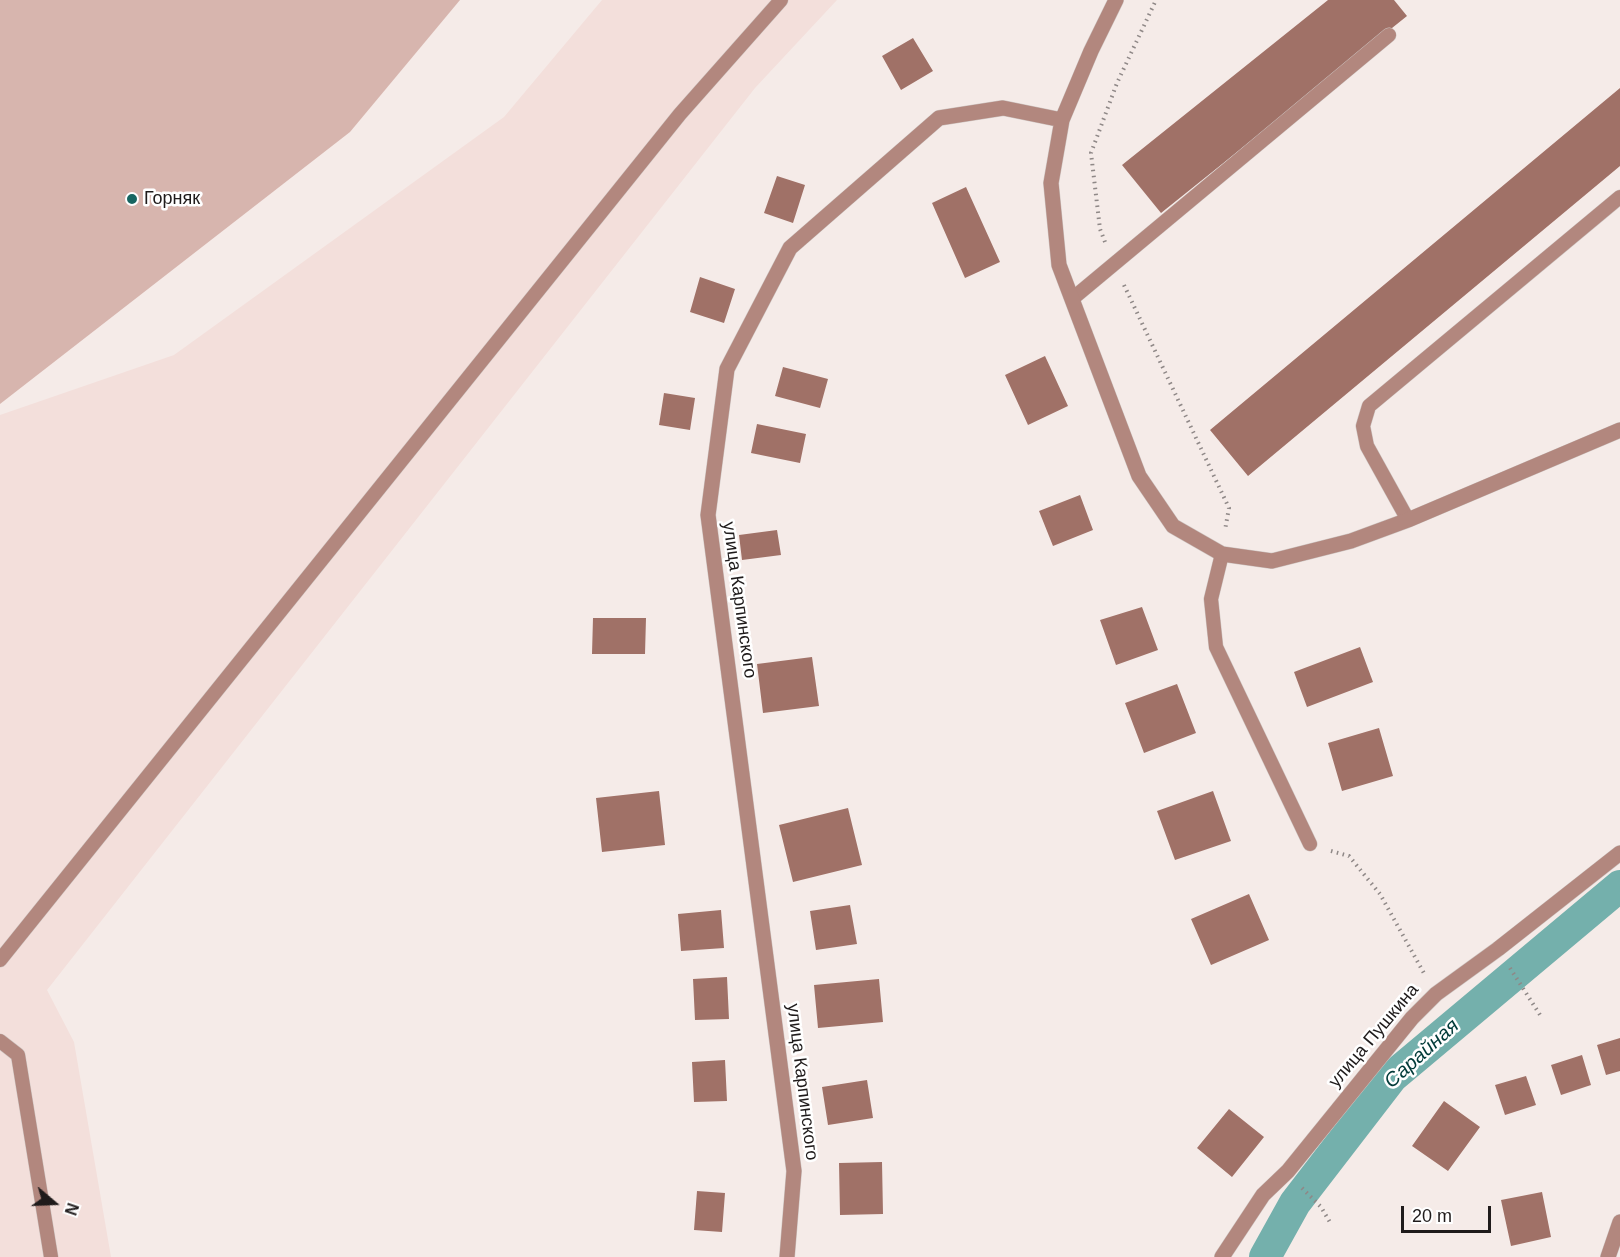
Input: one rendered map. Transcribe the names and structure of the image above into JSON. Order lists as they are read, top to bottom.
{
  "streets": {
    "street": ["улица Карпинского", "улица Пушкина"]
  },
  "water": ["Сарайная"],
  "places": ["Горняк"],
  "scale_bar": "20 m",
  "north": "right"
}
